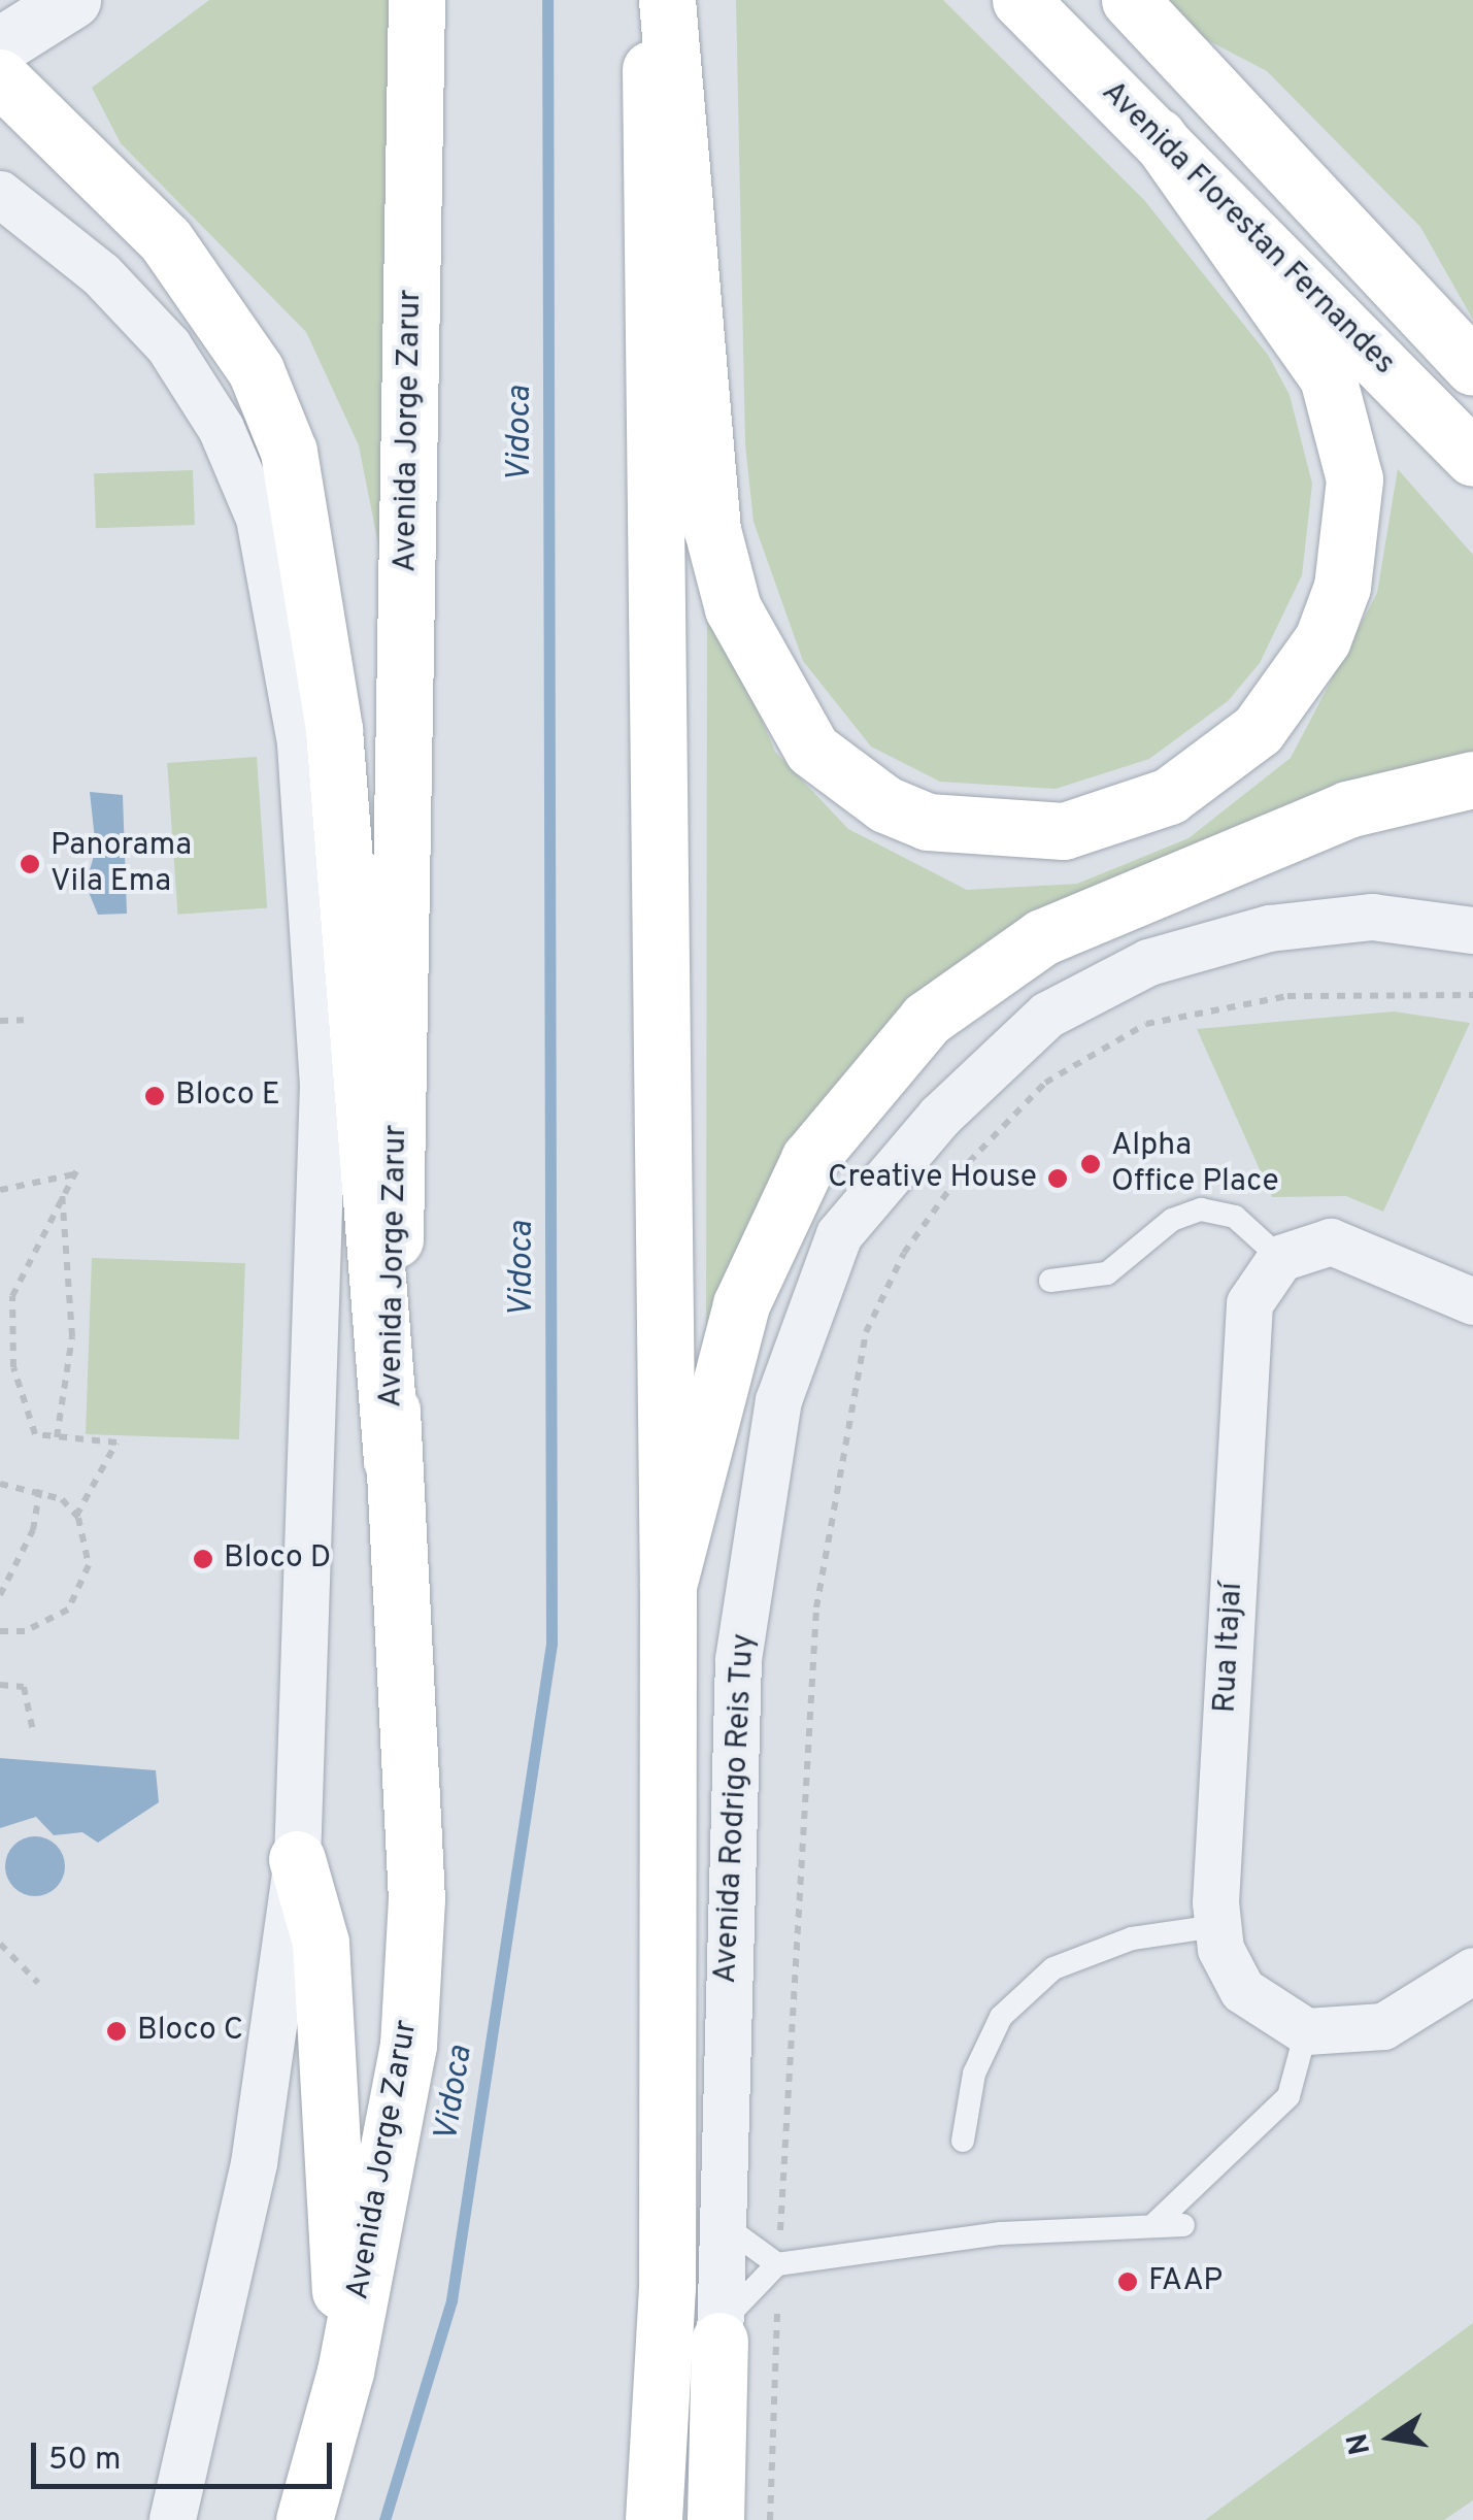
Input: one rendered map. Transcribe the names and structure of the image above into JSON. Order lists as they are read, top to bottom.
{
  "streets": {
    "main road": ["Avenida Florestan Fernandes", "Avenida Jorge Zarur"],
    "street": ["Rua Itajaí", "Avenida Rodrigo Reis Tuy"]
  },
  "water": ["Vidoca"],
  "places": [
    "Panorama Vila Ema",
    "Bloco E",
    "Alpha Office Place",
    "Creative House",
    "Bloco D",
    "Bloco C",
    "FAAP"
  ],
  "scale_bar": "50 m",
  "north": "left"
}
